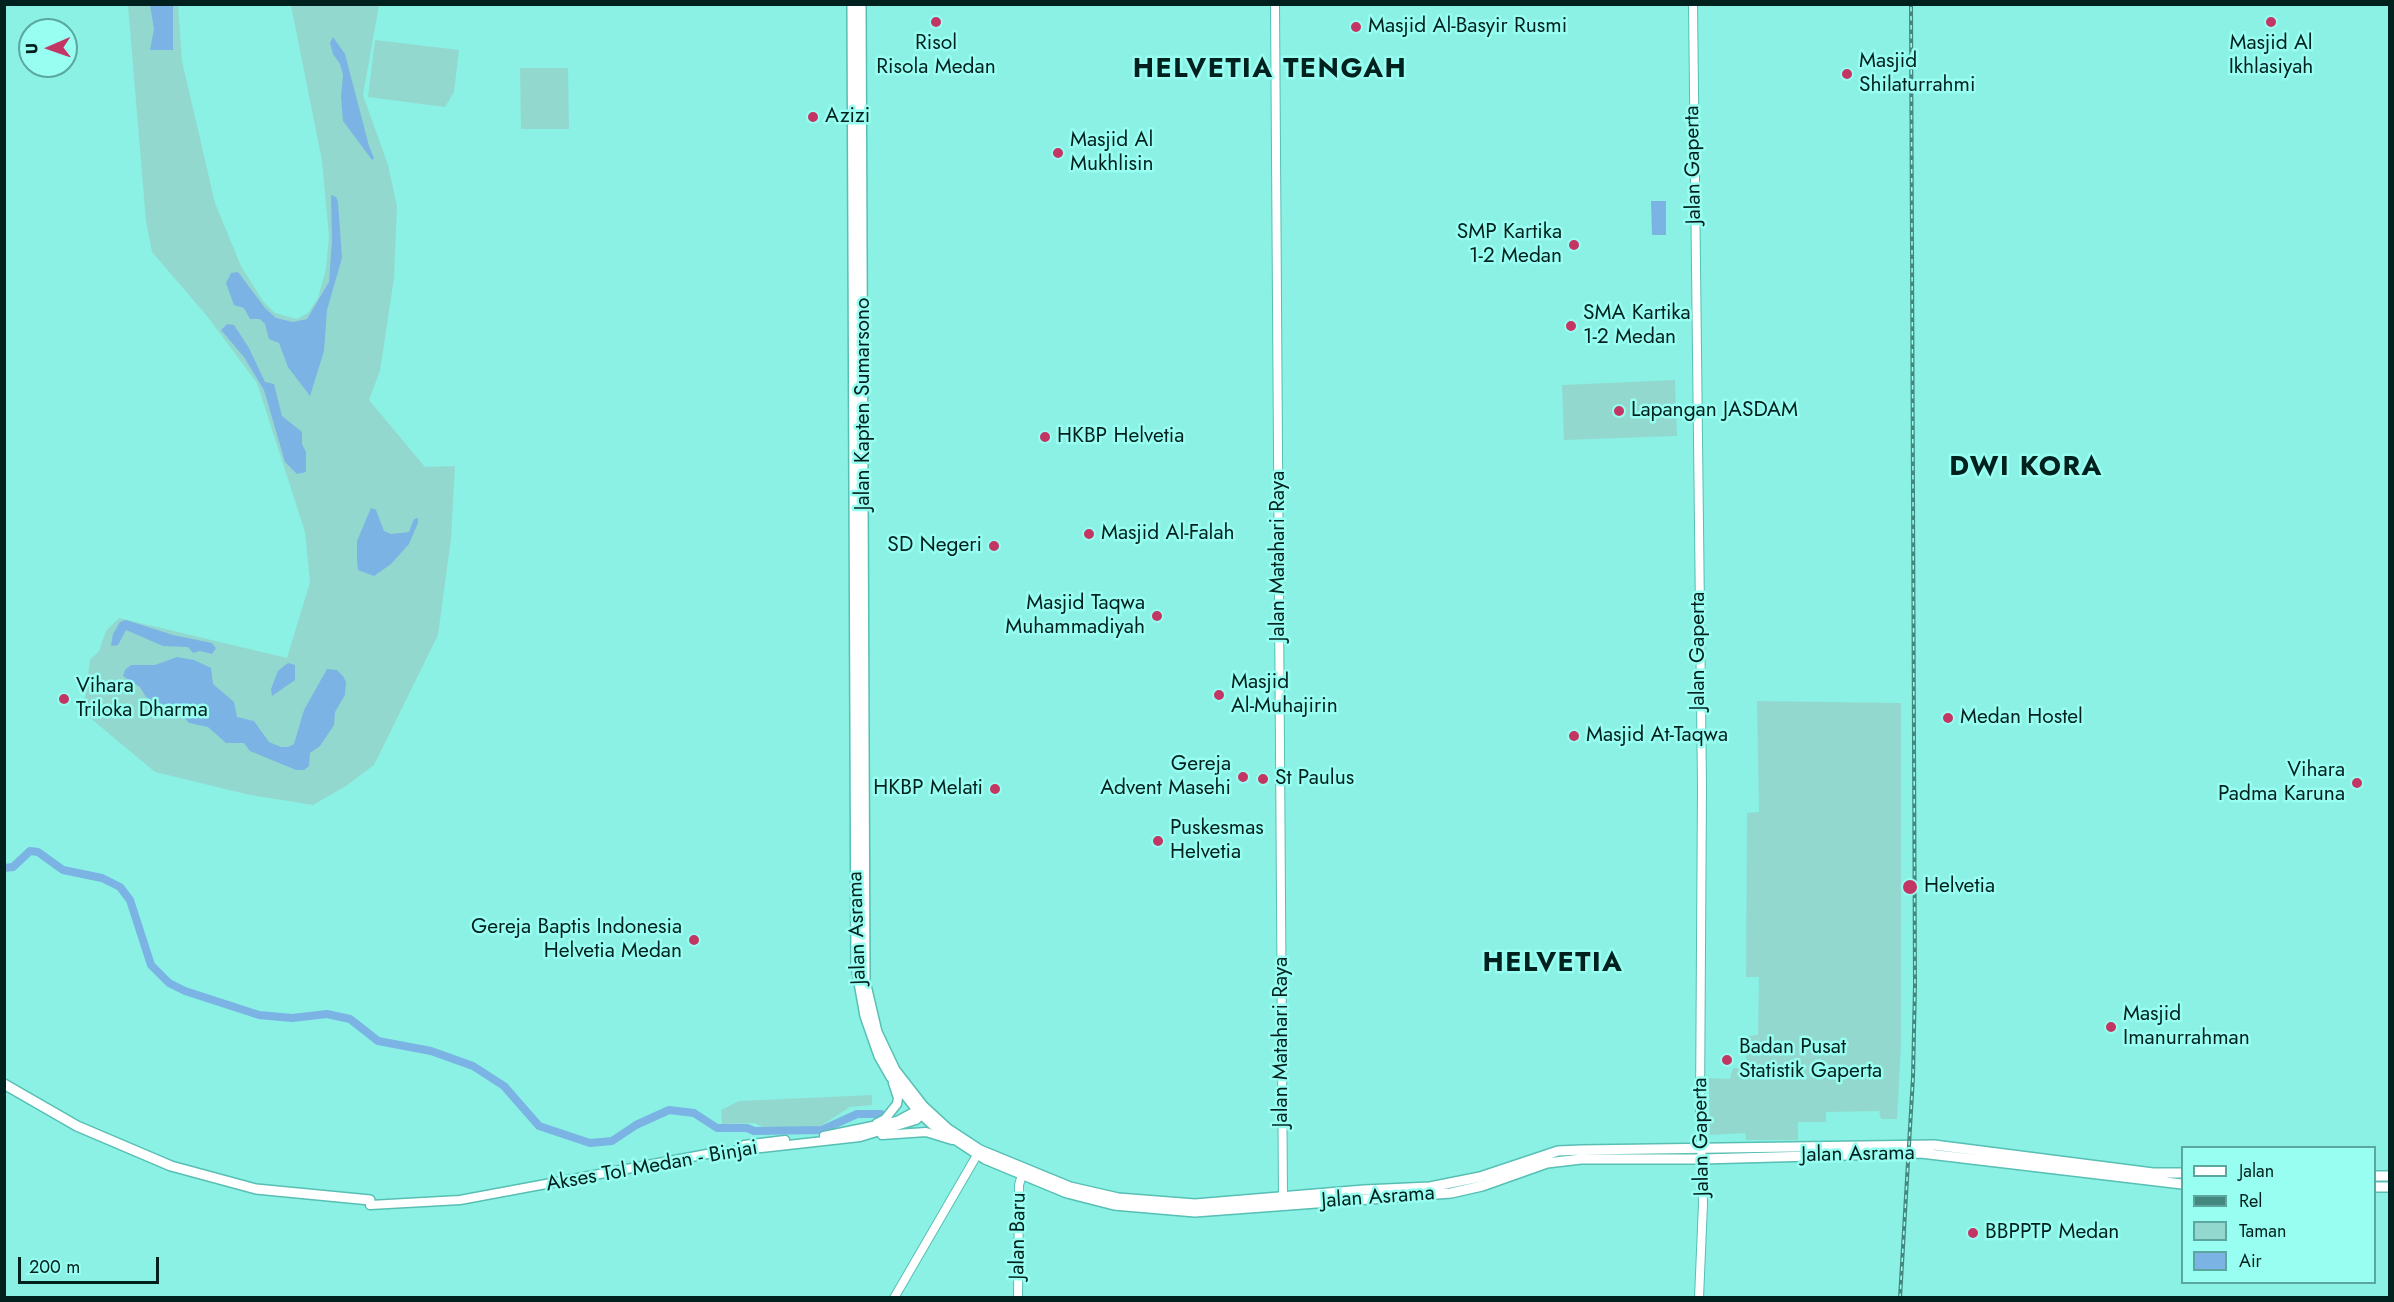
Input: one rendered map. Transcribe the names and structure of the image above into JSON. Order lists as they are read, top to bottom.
{
  "streets": {
    "highway": ["Jalan Kapten Sumarsono", "Jalan Asrama"],
    "main road": ["Akses Tol Medan - Binjai"],
    "street": ["Jalan Gaperta", "Jalan Matahari Raya", "Jalan Baru"]
  },
  "crossings": [
    ["Jalan Gaperta", "Jalan Asrama"],
    ["Jalan Kapten Sumarsono", "Jalan Asrama"],
    ["Jalan Matahari Raya", "Jalan Asrama"],
    ["Jalan Asrama", "Akses Tol Medan - Binjai"],
    ["Jalan Asrama", "Jalan Baru"]
  ],
  "districts": ["HELVETIA TENGAH", "DWI KORA", "HELVETIA"],
  "places": [
    "Risol Risola Medan",
    "Masjid Al Ikhlasiyah",
    "Masjid Al-Basyir Rusmi",
    "Masjid Shilaturrahmi",
    "Azizi",
    "Masjid Al Mukhlisin",
    "SMP Kartika 1-2 Medan",
    "SMA Kartika 1-2 Medan",
    "Lapangan JASDAM",
    "HKBP Helvetia",
    "Masjid Al-Falah",
    "SD Negeri",
    "Masjid Taqwa Muhammadiyah",
    "Masjid Al-Muhajirin",
    "Vihara Triloka Dharma",
    "Medan Hostel",
    "Masjid At-Taqwa",
    "Gereja Advent Masehi",
    "St Paulus",
    "Vihara Padma Karuna",
    "HKBP Melati",
    "Puskesmas Helvetia",
    "Helvetia",
    "Gereja Baptis Indonesia Helvetia Medan",
    "Masjid Imanurrahman",
    "Badan Pusat Statistik Gaperta",
    "BBPPTP Medan"
  ],
  "legend": [
    "Jalan",
    "Rel",
    "Taman",
    "Air"
  ],
  "scale_bar": "200 m",
  "north": "left"
}
